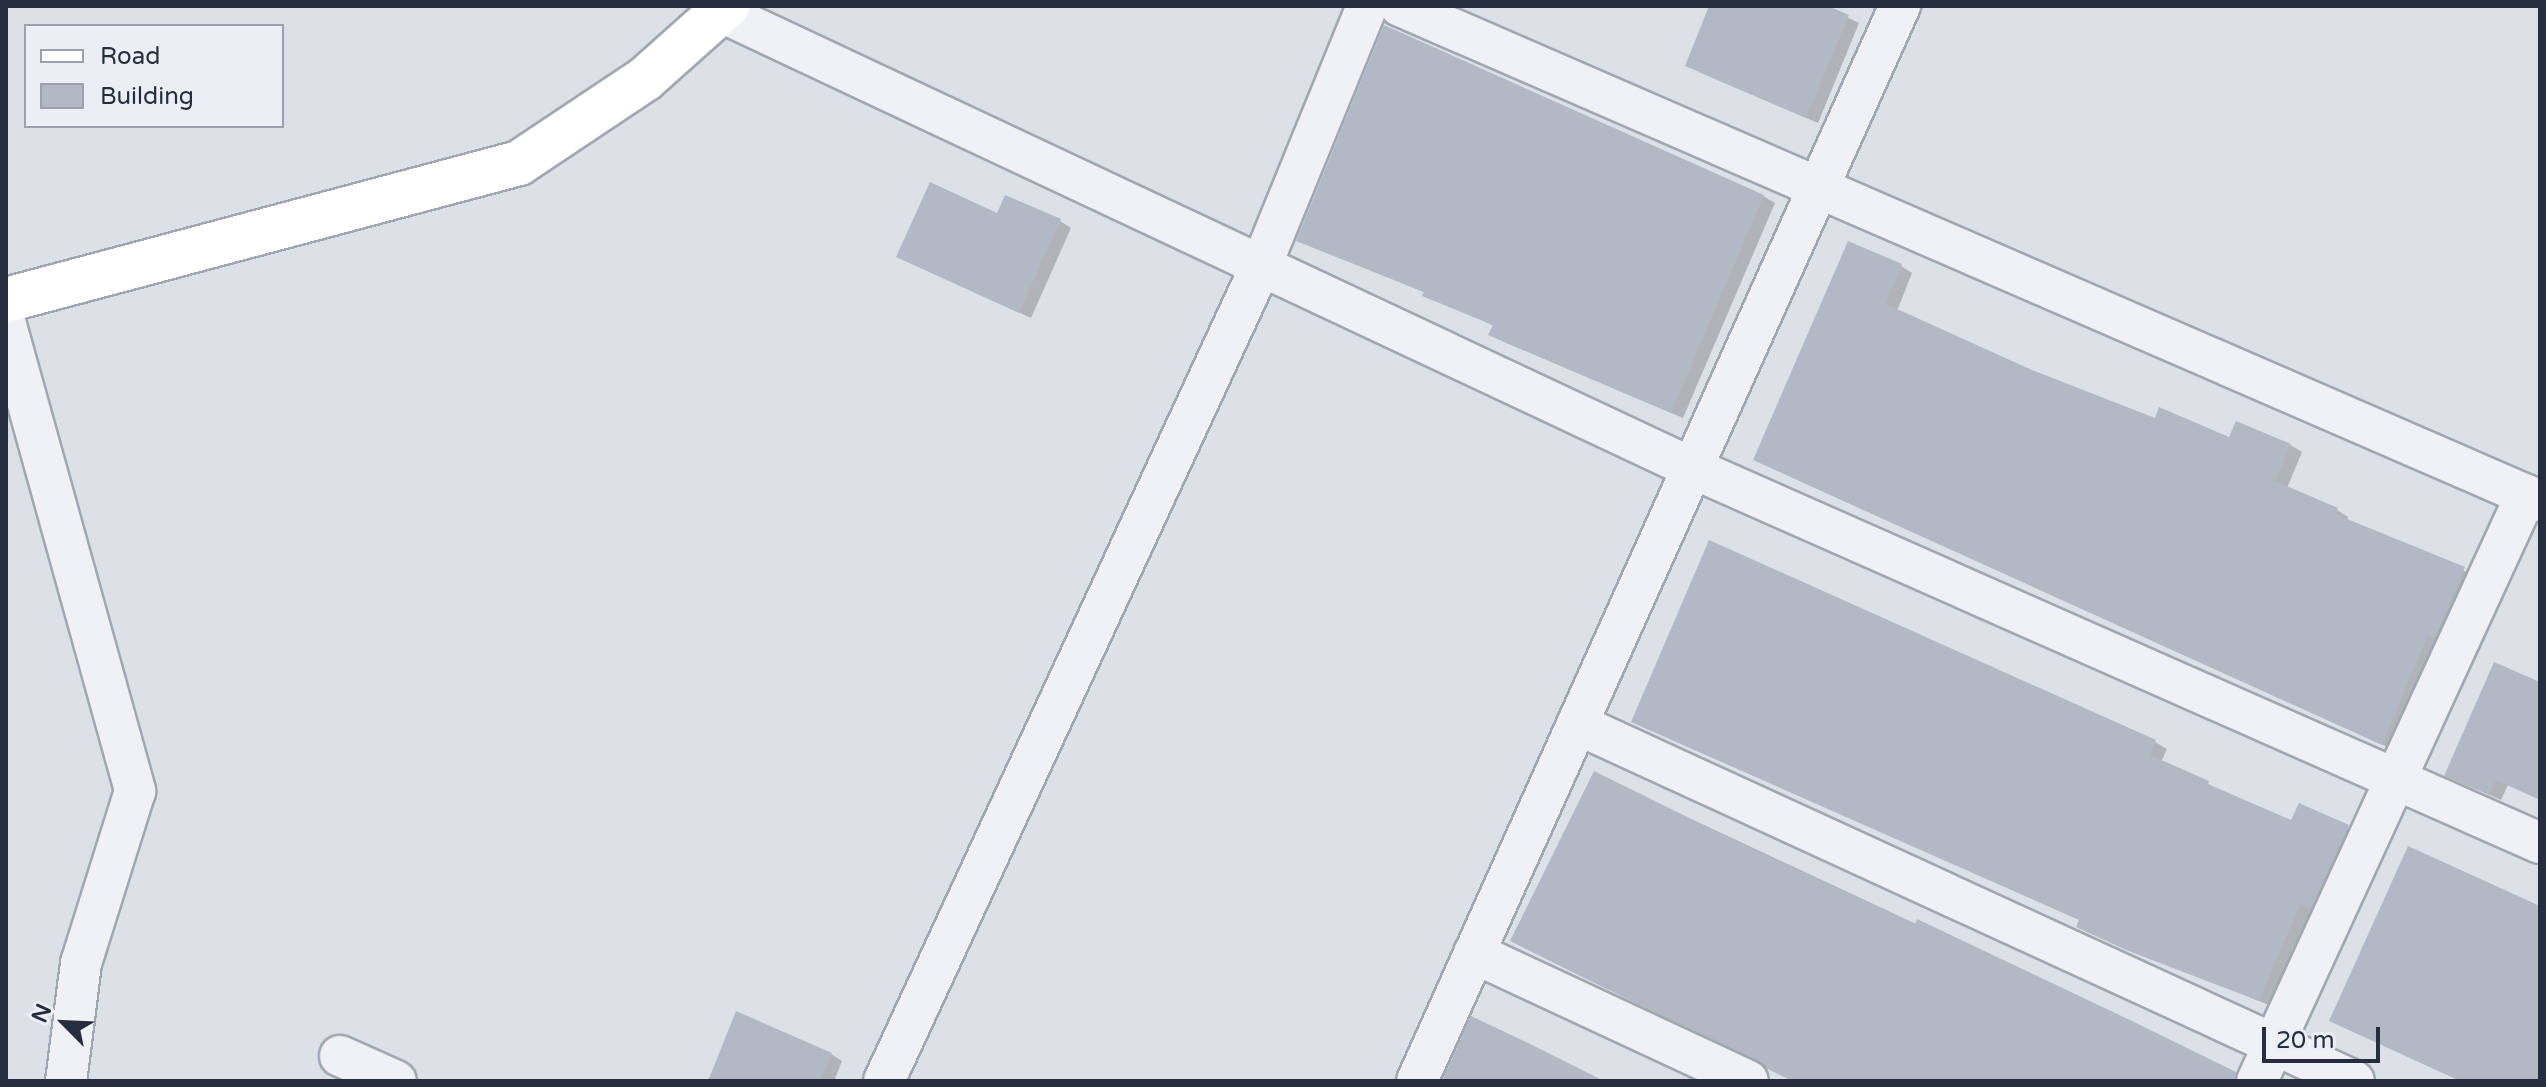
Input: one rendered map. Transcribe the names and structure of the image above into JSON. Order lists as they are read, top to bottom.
{
  "legend": ["Road", "Building"],
  "scale_bar": "20 m",
  "north": "top left"
}
